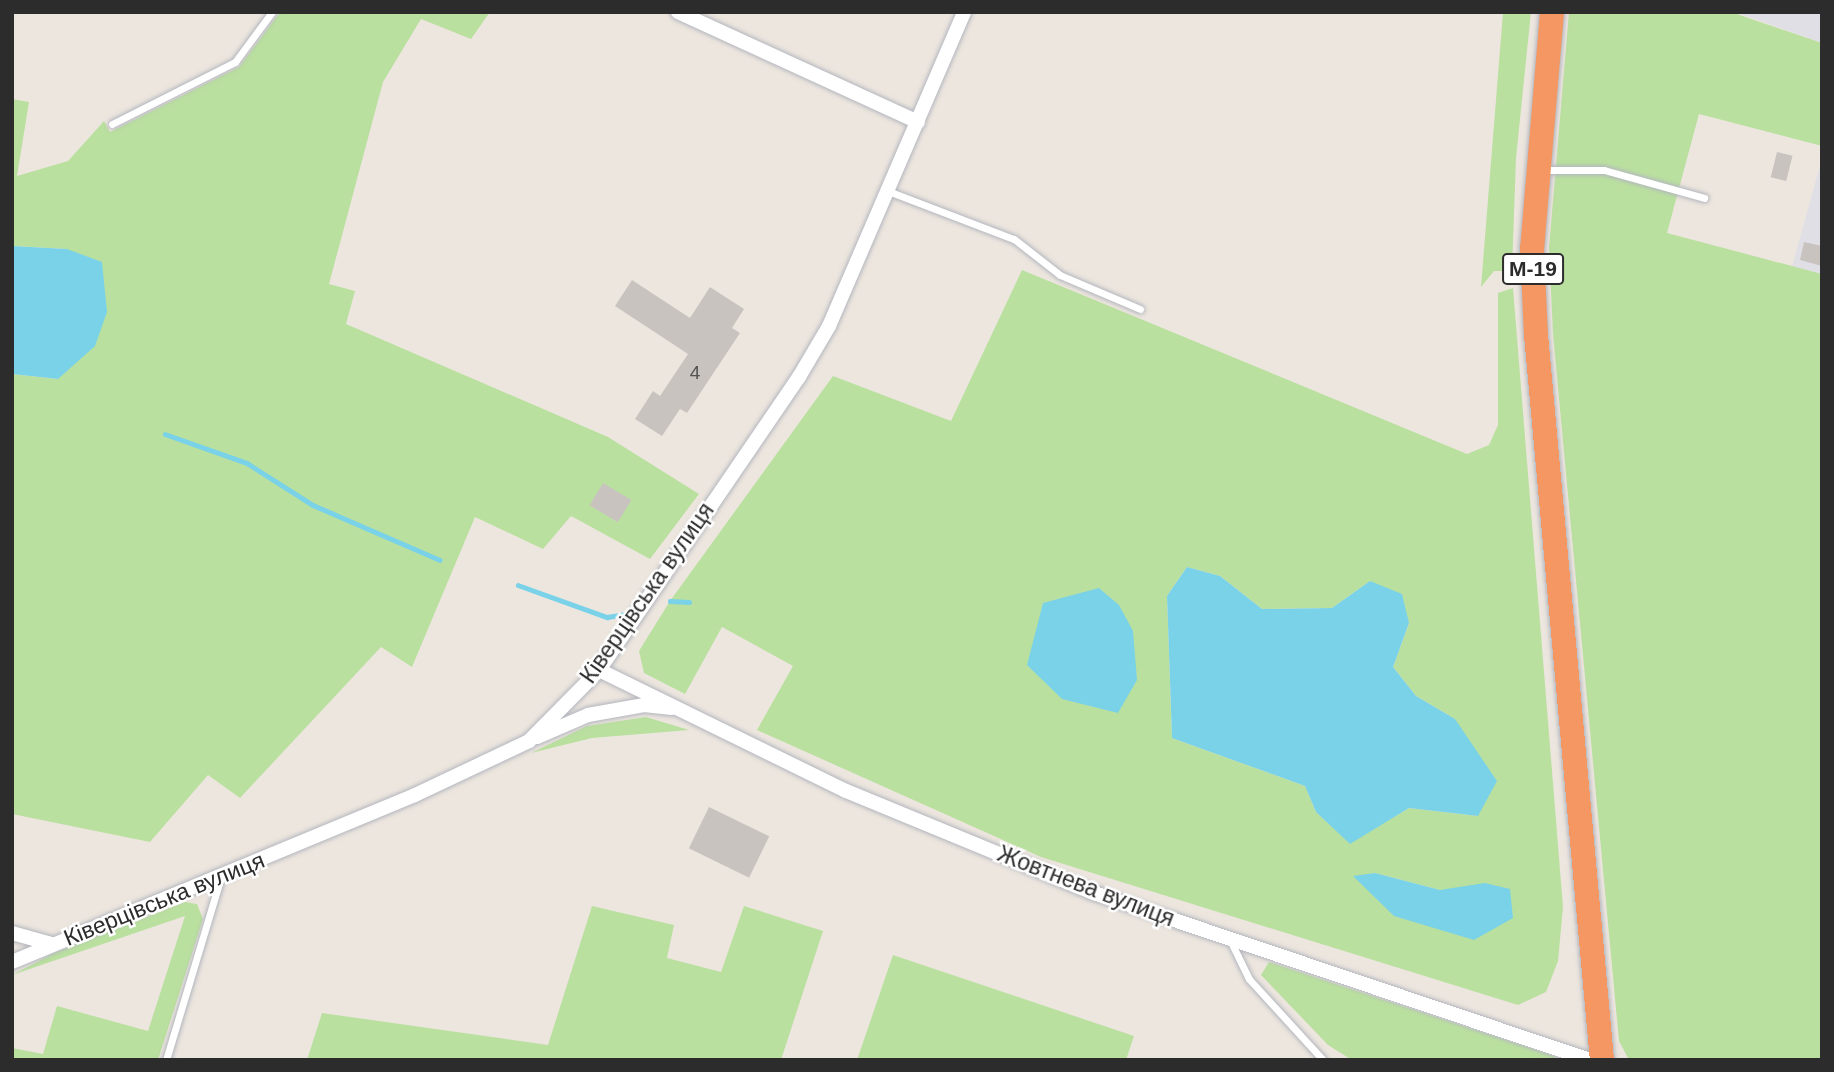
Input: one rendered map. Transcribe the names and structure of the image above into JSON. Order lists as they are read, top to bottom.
{
  "streets": {
    "highway": ["М-19"],
    "street": ["Ківерцівська вулиця", "Жовтнева вулиця"]
  },
  "crossings": [
    ["Ківерцівська вулиця", "Жовтнева вулиця"]
  ],
  "house_numbers": ["4"]
}
